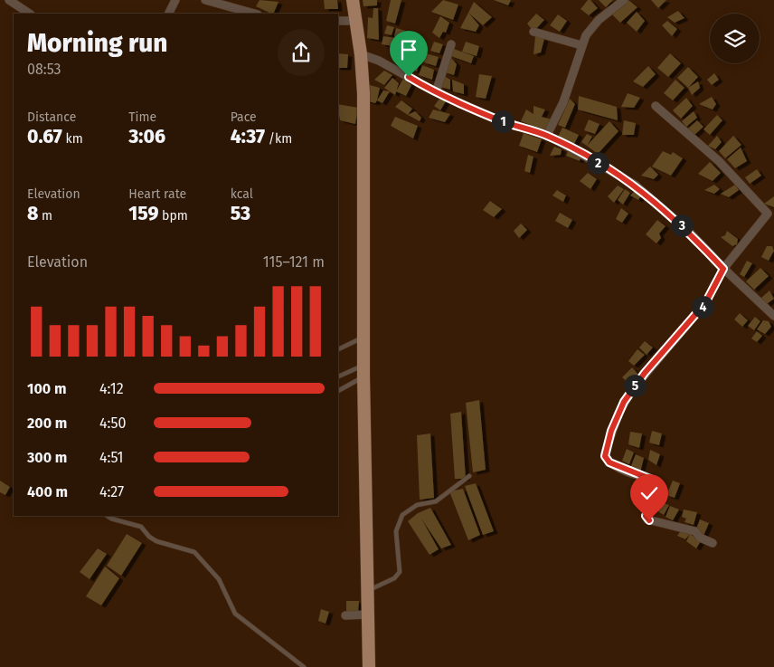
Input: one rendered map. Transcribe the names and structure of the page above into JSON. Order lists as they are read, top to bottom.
{
  "page": {
    "heading": ["Morning run", "08:53"],
    "stats": [
      ["Distance", "0.67 km"],
      ["Time", "3:06"],
      ["Pace", "4:37 /km"],
      ["Elevation", "8 m"],
      ["Heart rate", "159 bpm"],
      ["kcal", "53"]
    ],
    "pins": [
      "1",
      "2",
      "3",
      "4",
      "5"
    ],
    "chart": ["Elevation", "115–121 m"],
    "list": [
      {
        "name": "100 m",
        "note": "4:12"
      },
      {
        "name": "200 m",
        "note": "4:50"
      },
      {
        "name": "300 m",
        "note": "4:51"
      },
      {
        "name": "400 m",
        "note": "4:27"
      }
    ]
  }
}
